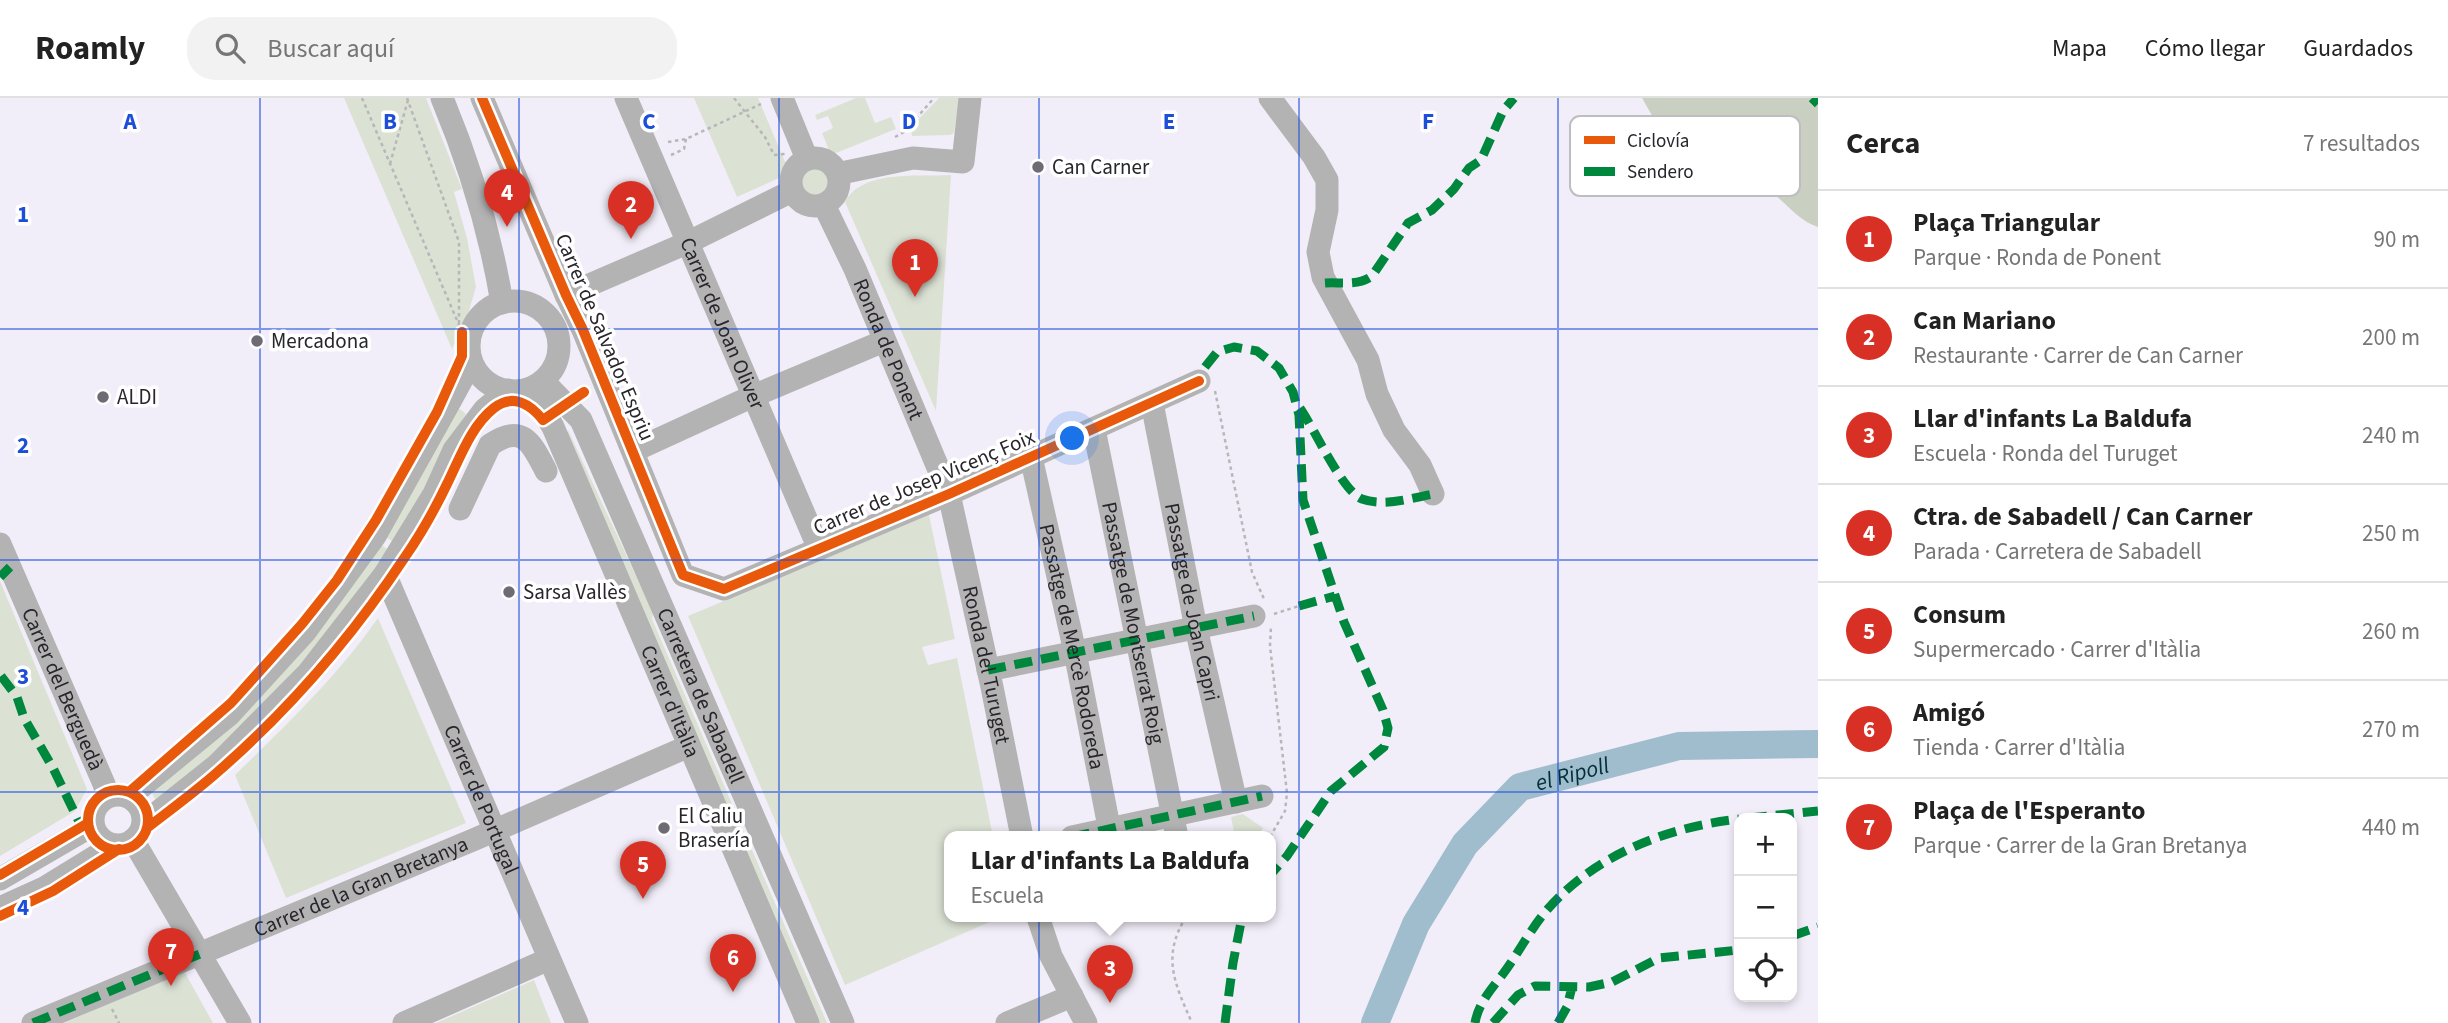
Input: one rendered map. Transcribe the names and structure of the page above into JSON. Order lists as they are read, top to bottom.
{
  "streets": {
    "street": [
      "Carrer de Joan Oliver",
      "Carrer de Salvador Espriu",
      "Ronda de Ponent",
      "Carrer de Josep Vicenç Foix",
      "Passatge de Joan Capri",
      "Passatge de Montserrat Roig",
      "Passatge de Mercè Rodoreda",
      "Ronda del Turuget",
      "Carrer del Berguedà",
      "Carretera de Sabadell",
      "Carrer d'Itàlia",
      "Carrer de Portugal",
      "Carrer de la Gran Bretanya"
    ]
  },
  "crossings": [
    ["Carrer de Joan Oliver", "Carrer de Josep Vicenç Foix"],
    ["Carrer de Salvador Espriu", "Carrer de Josep Vicenç Foix"],
    ["Ronda de Ponent", "Carrer de Josep Vicenç Foix"],
    ["Ronda de Ponent", "Ronda del Turuget"],
    ["Carrer de Josep Vicenç Foix", "Passatge de Joan Capri"],
    ["Carrer de Josep Vicenç Foix", "Passatge de Montserrat Roig"],
    ["Carrer de Josep Vicenç Foix", "Passatge de Mercè Rodoreda"],
    ["Carrer de Josep Vicenç Foix", "Ronda del Turuget"],
    ["Carretera de Sabadell", "Carrer d'Itàlia"],
    ["Carrer d'Itàlia", "Carrer de la Gran Bretanya"],
    ["Carrer de Portugal", "Carrer de la Gran Bretanya"]
  ],
  "water": ["el Ripoll"],
  "places": [
    "Can Carner",
    "Mercadona",
    "ALDI",
    "Sarsa Vallès",
    "El Caliu Brasería"
  ],
  "legend": ["Ciclovía", "Sendero"],
  "page": {
    "header": "Roamly",
    "search": "Buscar aquí",
    "nav": ["Mapa", "Cómo llegar", "Guardados"],
    "heading": ["Cerca", "7 resultados"],
    "pins": [
      "4",
      "2",
      "1",
      "5",
      "7",
      "6",
      "3"
    ],
    "list": [
      {
        "mark": "1",
        "name": "Plaça Triangular",
        "note": "Parque · Ronda de Ponent",
        "value": "90 m"
      },
      {
        "mark": "2",
        "name": "Can Mariano",
        "note": "Restaurante · Carrer de Can Carner",
        "value": "200 m"
      },
      {
        "mark": "3",
        "name": "Llar d'infants La Baldufa",
        "note": "Escuela · Ronda del Turuget",
        "value": "240 m"
      },
      {
        "mark": "4",
        "name": "Ctra. de Sabadell / Can Carner",
        "note": "Parada · Carretera de Sabadell",
        "value": "250 m"
      },
      {
        "mark": "5",
        "name": "Consum",
        "note": "Supermercado · Carrer d'Itàlia",
        "value": "260 m"
      },
      {
        "mark": "6",
        "name": "Amigó",
        "note": "Tienda · Carrer d'Itàlia",
        "value": "270 m"
      },
      {
        "mark": "7",
        "name": "Plaça de l'Esperanto",
        "note": "Parque · Carrer de la Gran Bretanya",
        "value": "440 m"
      }
    ],
    "map_buttons": ["+", "−"],
    "popup": ["Llar d'infants La Baldufa", "Escuela"]
  },
  "grid": {
    "columns": [
      "A",
      "B",
      "C",
      "D",
      "E",
      "F"
    ],
    "rows": [
      "1",
      "2",
      "3",
      "4"
    ]
  }
}
